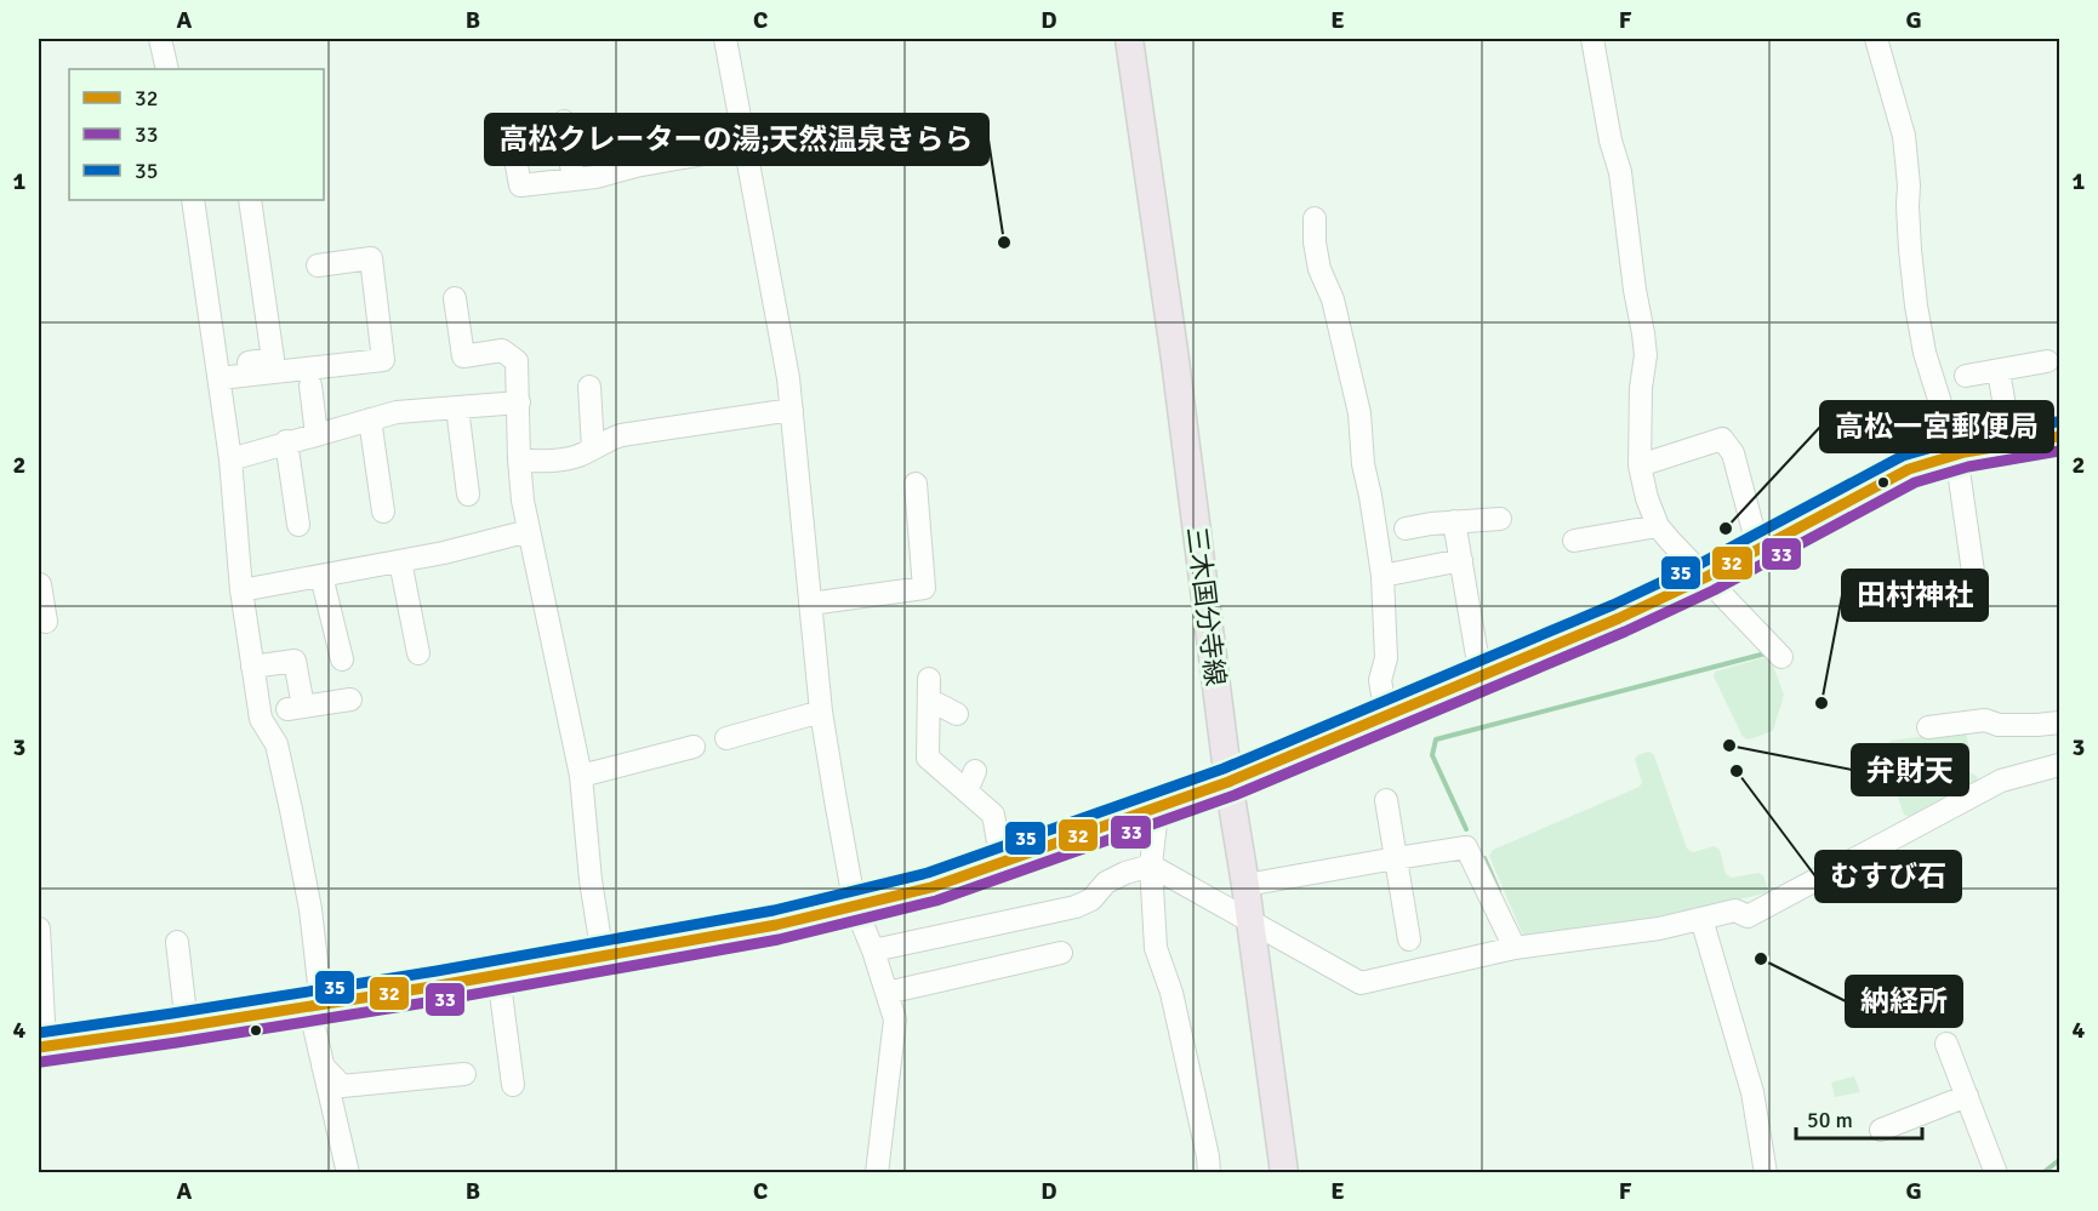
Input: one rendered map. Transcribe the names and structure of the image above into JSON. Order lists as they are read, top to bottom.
{
  "streets": {
    "main road": ["三木国分寺線"]
  },
  "places": [
    "高松クレーターの湯;天然温泉きらら",
    "高松一宮郵便局",
    "田村神社",
    "弁財天",
    "むすび石",
    "納経所"
  ],
  "lines": ["transit line 35", "transit line 32", "transit line 33"],
  "legend": ["32", "33", "35"],
  "scale_bar": "50 m",
  "grid": {
    "columns": [
      "A",
      "B",
      "C",
      "D",
      "E",
      "F",
      "G"
    ],
    "rows": [
      "1",
      "2",
      "3",
      "4"
    ]
  }
}
